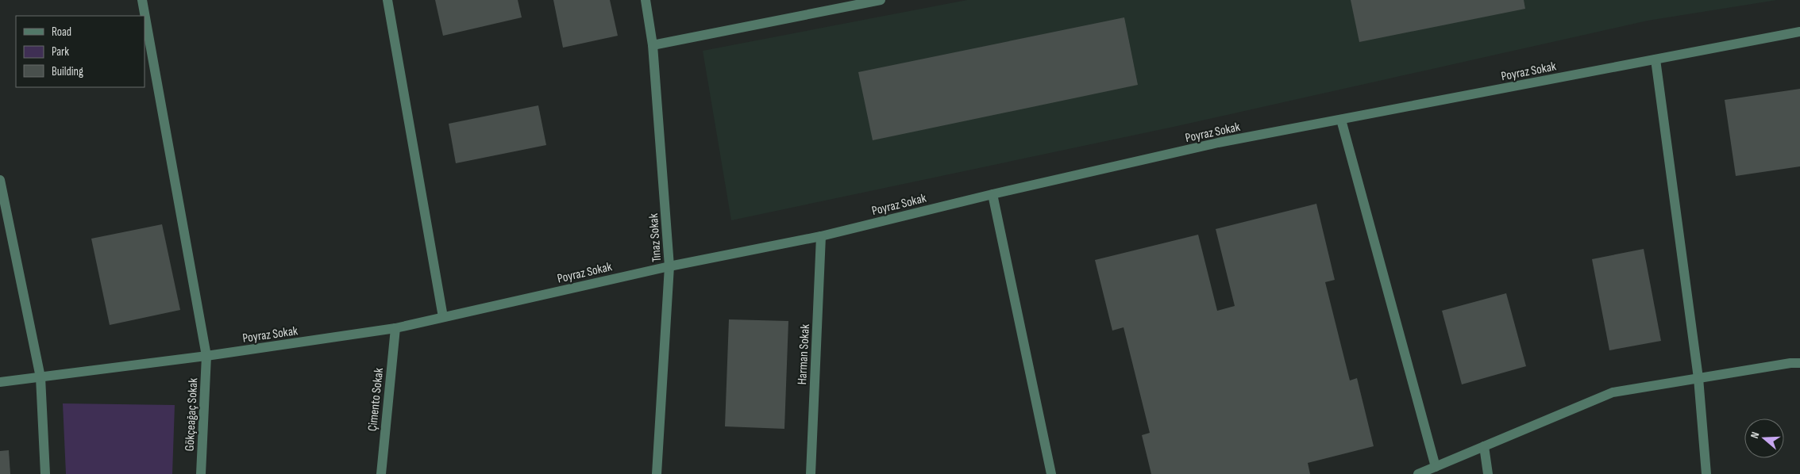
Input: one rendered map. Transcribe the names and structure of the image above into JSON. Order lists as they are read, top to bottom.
{
  "streets": {
    "street": [
      "Poyraz Sokak",
      "Tınaz Sokak",
      "Harman Sokak",
      "Çimento Sokak",
      "Gökçeağaç Sokak"
    ]
  },
  "crossings": [
    ["Poyraz Sokak", "Tınaz Sokak"],
    ["Poyraz Sokak", "Harman Sokak"],
    ["Poyraz Sokak", "Çimento Sokak"],
    ["Poyraz Sokak", "Gökçeağaç Sokak"]
  ],
  "legend": ["Road", "Park", "Building"],
  "north": "left"
}
